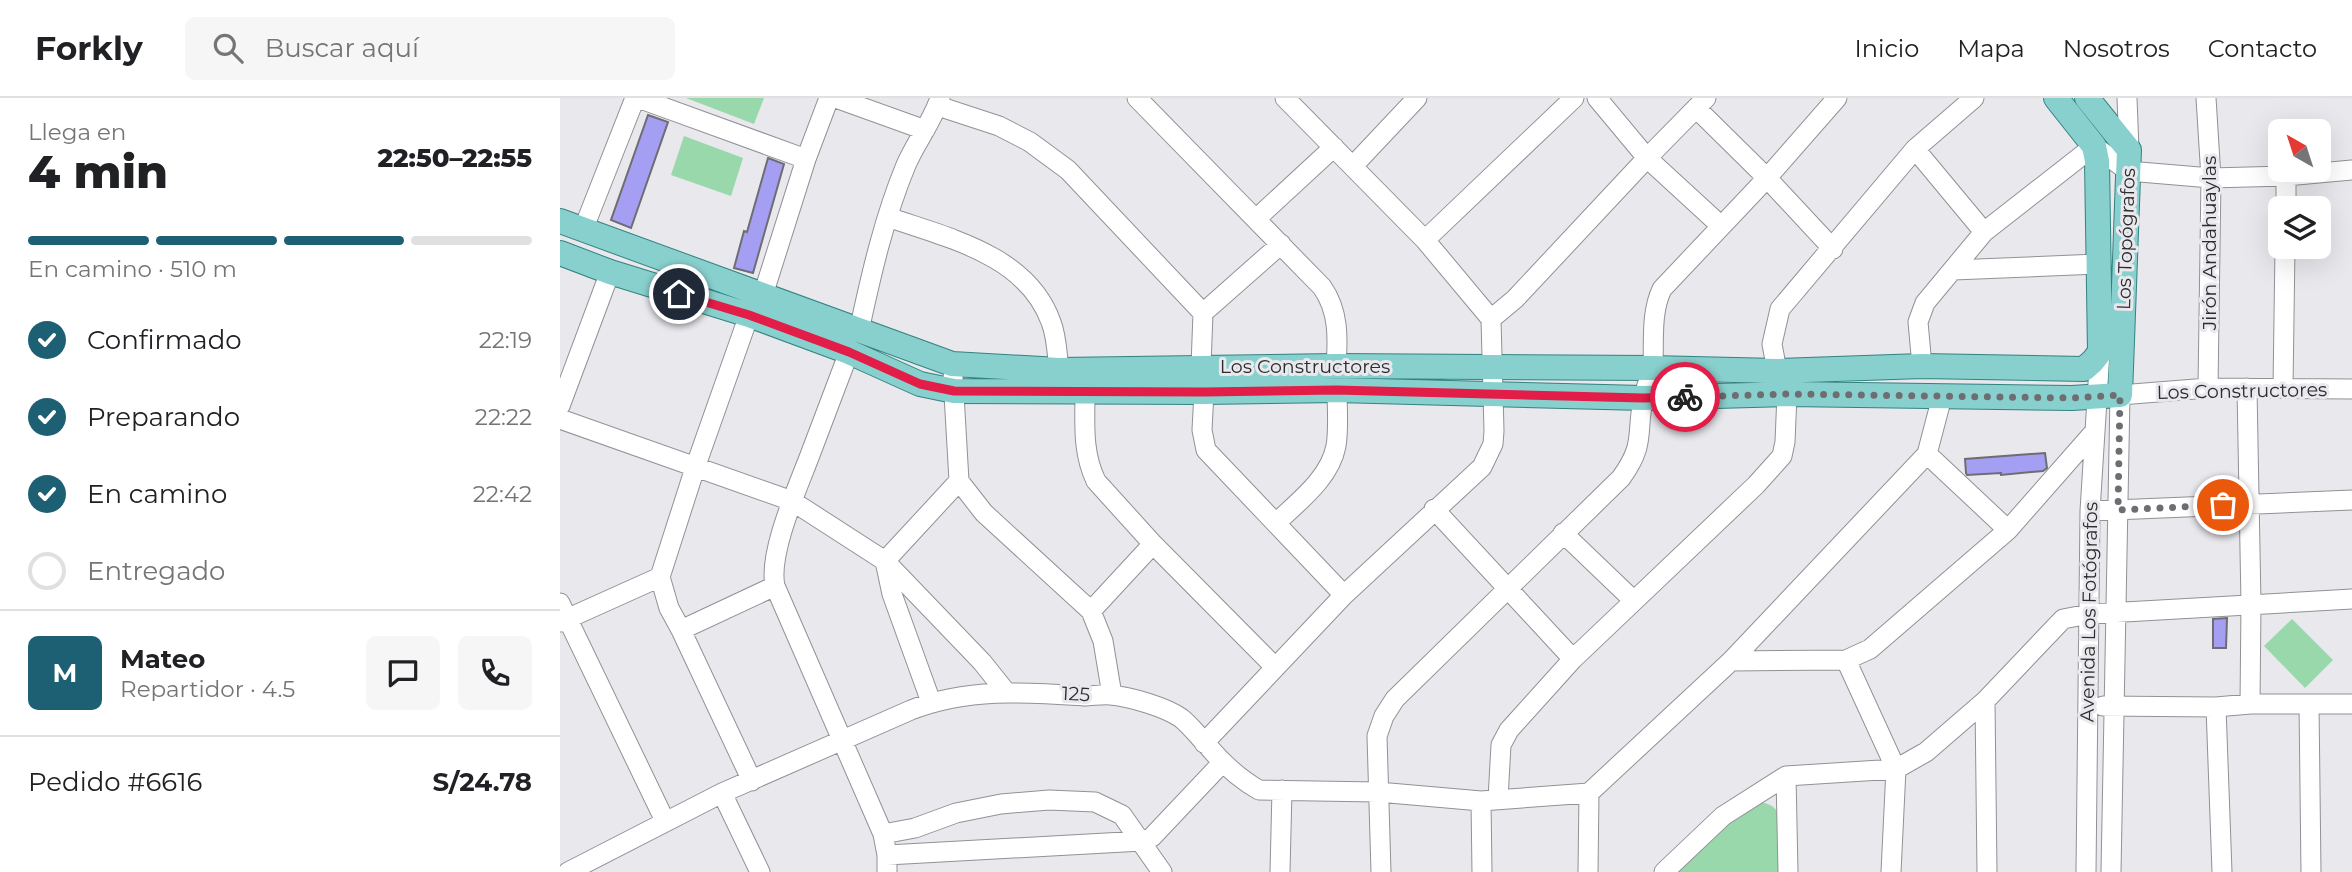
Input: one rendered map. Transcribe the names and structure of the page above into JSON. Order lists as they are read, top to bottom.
{
  "streets": {
    "main road": ["Los Topógrafos", "Los Constructores"],
    "street": ["Jirón Andahuaylas", "Avenida Los Fotógrafos", "125"]
  },
  "crossings": [
    ["Los Topógrafos", "Los Constructores"],
    ["Los Topógrafos", "Avenida Los Fotógrafos"],
    ["Jirón Andahuaylas", "Los Constructores"],
    ["Los Constructores", "Avenida Los Fotógrafos"]
  ],
  "north": "top left",
  "page": {
    "header": "Forkly",
    "search": "Buscar aquí",
    "nav": [
      "Inicio",
      "Mapa",
      "Nosotros",
      "Contacto"
    ],
    "heading": ["4 min", "Llega en", "22:50–22:55"],
    "panel": [
      "Mateo",
      "Repartidor · 4.5",
      "Pedido #6616",
      "S/24.78"
    ],
    "bar": "En camino · 510 m",
    "list": [
      ["Confirmado", "22:19"],
      ["Preparando", "22:22"],
      ["En camino", "22:42"],
      "Entregado"
    ],
    "round": "M"
  }
}
